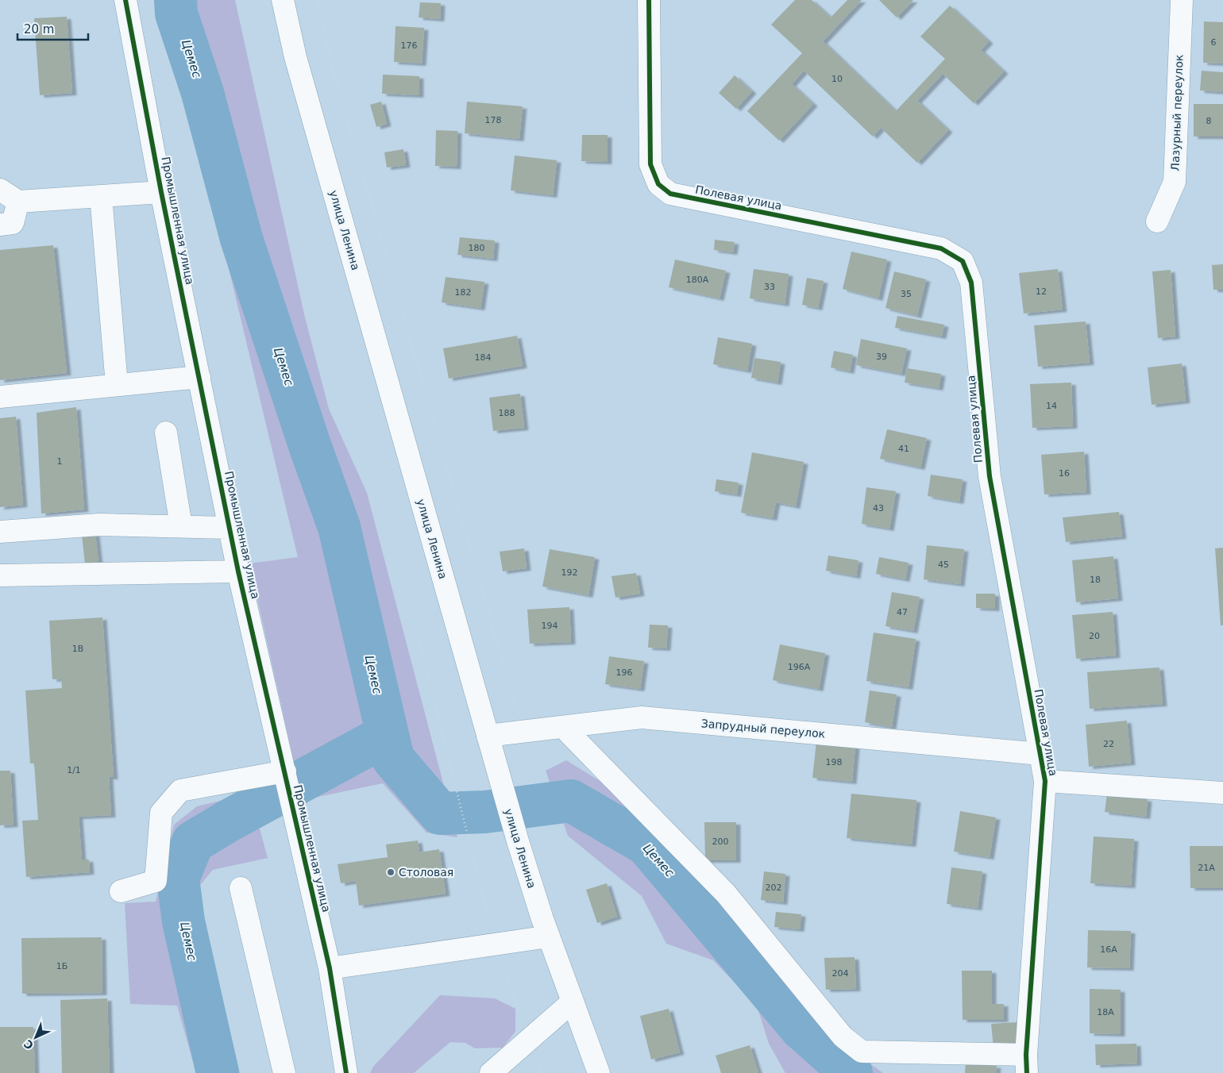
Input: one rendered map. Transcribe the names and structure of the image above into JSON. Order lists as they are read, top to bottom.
{
  "streets": {
    "main road": [
      "Лазурный переулок",
      "Полевая улица",
      "Промышленная улица",
      "улица Ленина",
      "Запрудный переулок"
    ]
  },
  "crossings": [
    ["Полевая улица", "Запрудный переулок"],
    ["улица Ленина", "Запрудный переулок"]
  ],
  "water": ["Цемес"],
  "places": ["Столовая"],
  "house_numbers": [
    "6",
    "176",
    "10",
    "178",
    "8",
    "180",
    "180А",
    "33",
    "12",
    "182",
    "35",
    "39",
    "184",
    "14",
    "188",
    "41",
    "1",
    "16",
    "43",
    "45",
    "192",
    "18",
    "47",
    "194",
    "20",
    "1В",
    "196А",
    "196",
    "22",
    "198",
    "1/1",
    "200",
    "21А",
    "202",
    "16А",
    "1Б",
    "204",
    "18А"
  ],
  "scale_bar": "20 m",
  "north": "bottom left"
}
